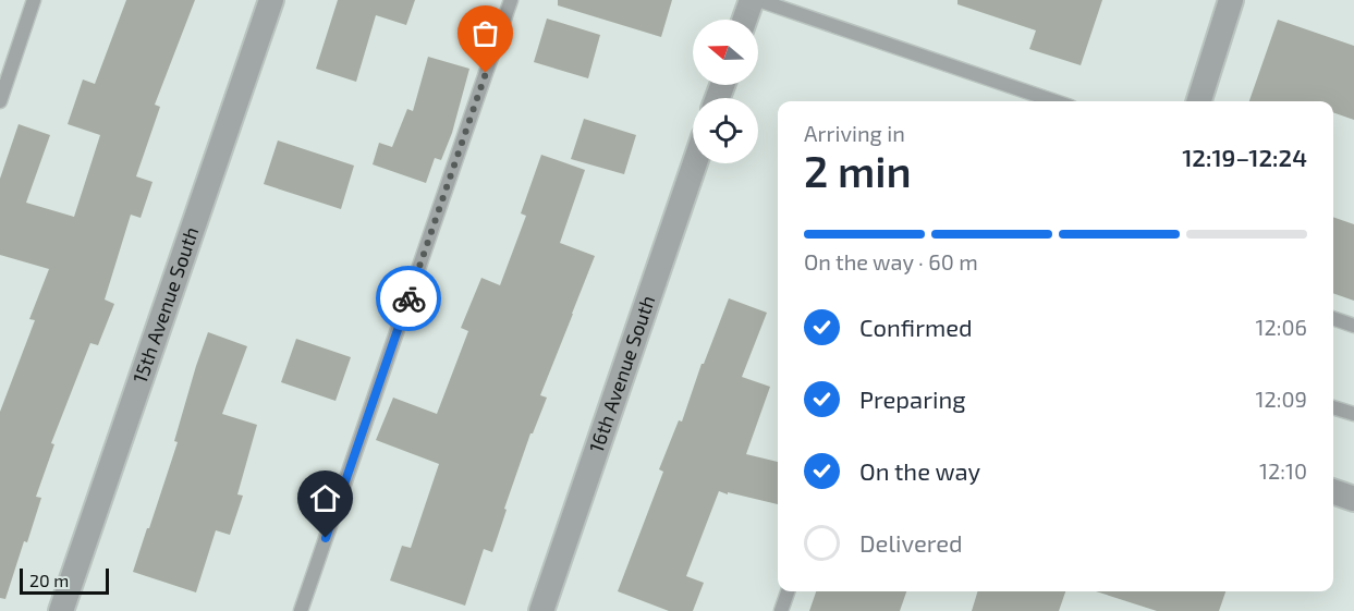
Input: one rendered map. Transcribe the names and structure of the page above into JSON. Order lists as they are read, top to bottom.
{
  "streets": {
    "street": ["15th Avenue South", "16th Avenue South"]
  },
  "scale_bar": "20 m",
  "north": "left",
  "page": {
    "heading": ["2 min", "Arriving in", "12:19–12:24"],
    "bar": "On the way · 60 m",
    "list": [
      ["Confirmed", "12:06"],
      ["Preparing", "12:09"],
      ["On the way", "12:10"],
      "Delivered"
    ],
    "scale": "20 m"
  }
}
